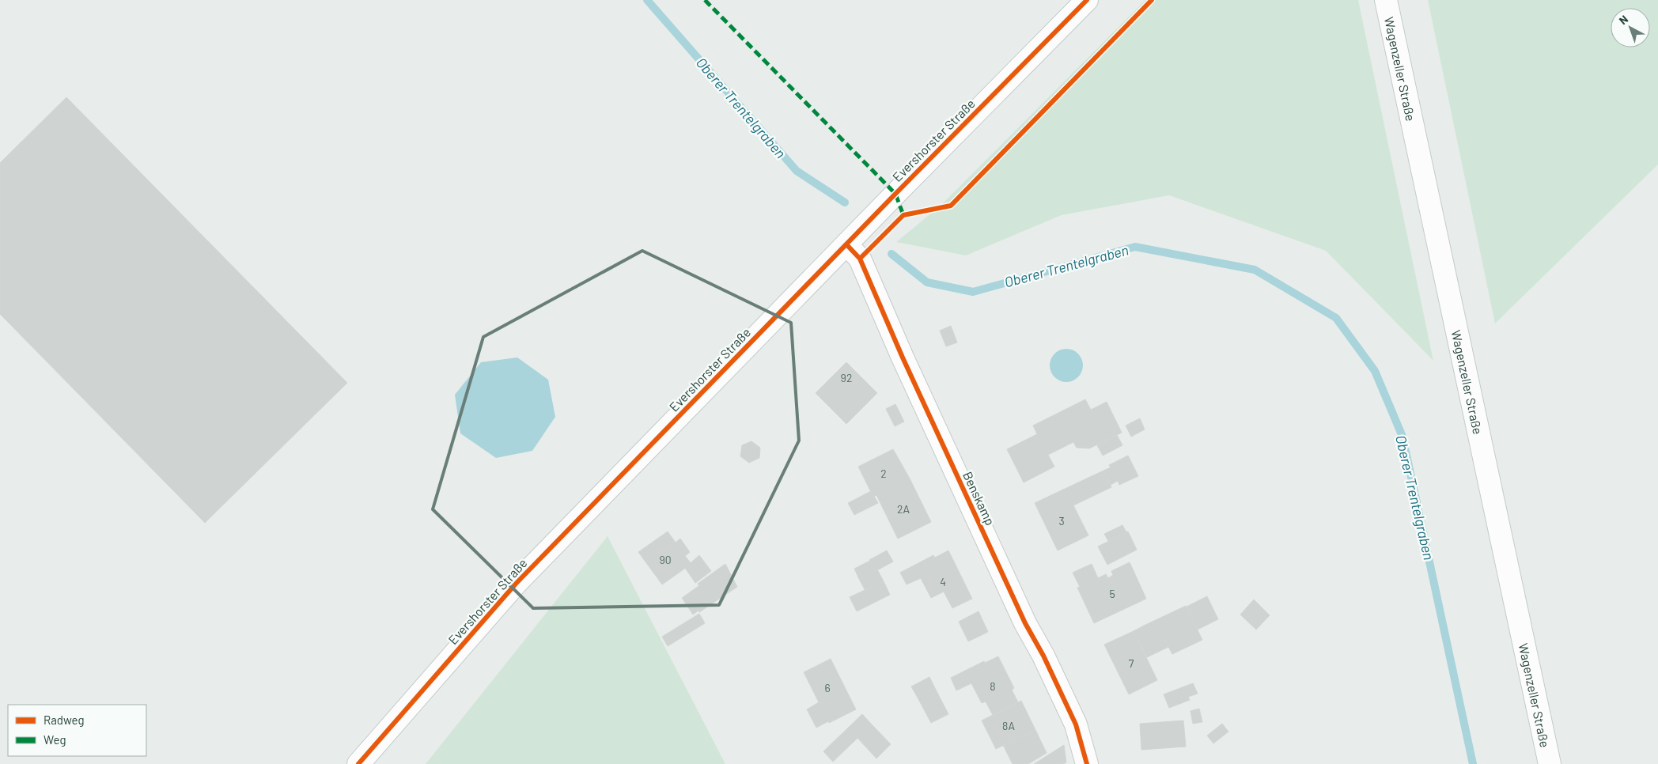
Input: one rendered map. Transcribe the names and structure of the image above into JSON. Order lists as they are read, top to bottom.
{
  "streets": {
    "street": ["Wagenzeller Straße", "Evershorster Straße", "Benskamp"]
  },
  "crossings": [
    ["Evershorster Straße", "Benskamp"]
  ],
  "water": ["Oberer Trentelgraben"],
  "house_numbers": [
    "92",
    "2",
    "2A",
    "3",
    "90",
    "4",
    "5",
    "7",
    "8",
    "6",
    "8A"
  ],
  "legend": ["Radweg", "Weg"],
  "north": "top left"
}
